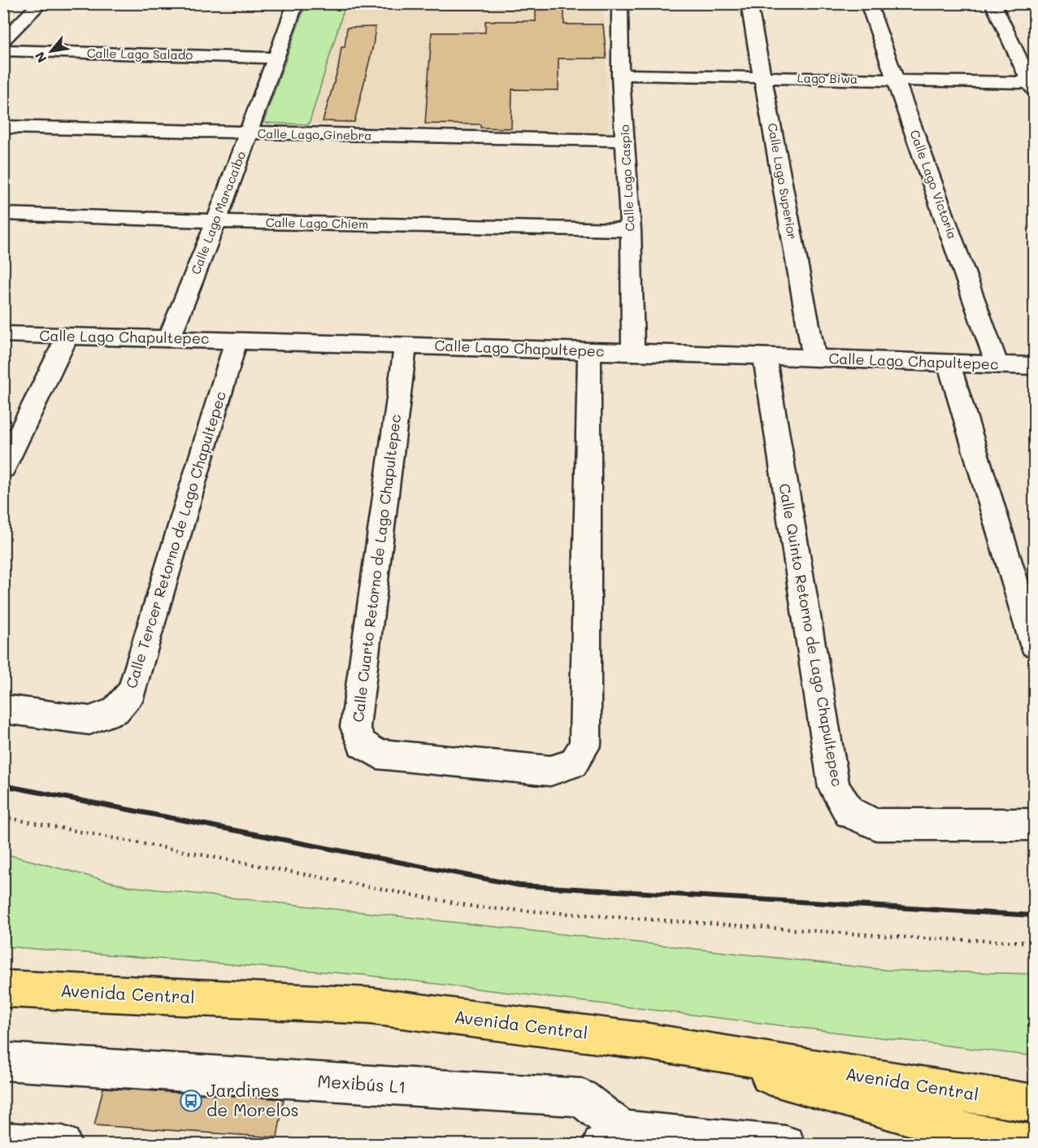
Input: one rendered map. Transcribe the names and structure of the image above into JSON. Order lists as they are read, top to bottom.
{
  "streets": {
    "highway": ["Avenida Central"],
    "street": [
      "Calle Lago Salado",
      "Lago Biwa",
      "Calle Lago Ginebra",
      "Calle Lago Caspio",
      "Calle Lago Superior",
      "Calle Lago Victoria",
      "Calle Lago Maracaibo",
      "Calle Lago Chiem",
      "Calle Lago Chapultepec",
      "Calle Tercer Retorno de Lago Chapultepec",
      "Calle Cuarto Retorno de Lago Chapultepec",
      "Calle Quinto Retorno de Lago Chapultepec",
      "Mexibús L1"
    ]
  },
  "crossings": [
    ["Calle Lago Salado", "Calle Lago Maracaibo"],
    ["Lago Biwa", "Calle Lago Caspio"],
    ["Lago Biwa", "Calle Lago Superior"],
    ["Lago Biwa", "Calle Lago Victoria"],
    ["Calle Lago Ginebra", "Calle Lago Caspio"],
    ["Calle Lago Ginebra", "Calle Lago Maracaibo"],
    ["Calle Lago Caspio", "Calle Lago Chiem"],
    ["Calle Lago Caspio", "Calle Lago Chapultepec"],
    ["Calle Lago Superior", "Calle Lago Chapultepec"],
    ["Calle Lago Victoria", "Calle Lago Chapultepec"],
    ["Calle Lago Maracaibo", "Calle Lago Chiem"],
    ["Calle Lago Maracaibo", "Calle Lago Chapultepec"],
    ["Calle Lago Chapultepec", "Calle Tercer Retorno de Lago Chapultepec"],
    ["Calle Lago Chapultepec", "Calle Cuarto Retorno de Lago Chapultepec"],
    ["Calle Lago Chapultepec", "Calle Quinto Retorno de Lago Chapultepec"]
  ],
  "places": {
    "bus stop": ["Jardines de Morelos"]
  },
  "north": "bottom left"
}
